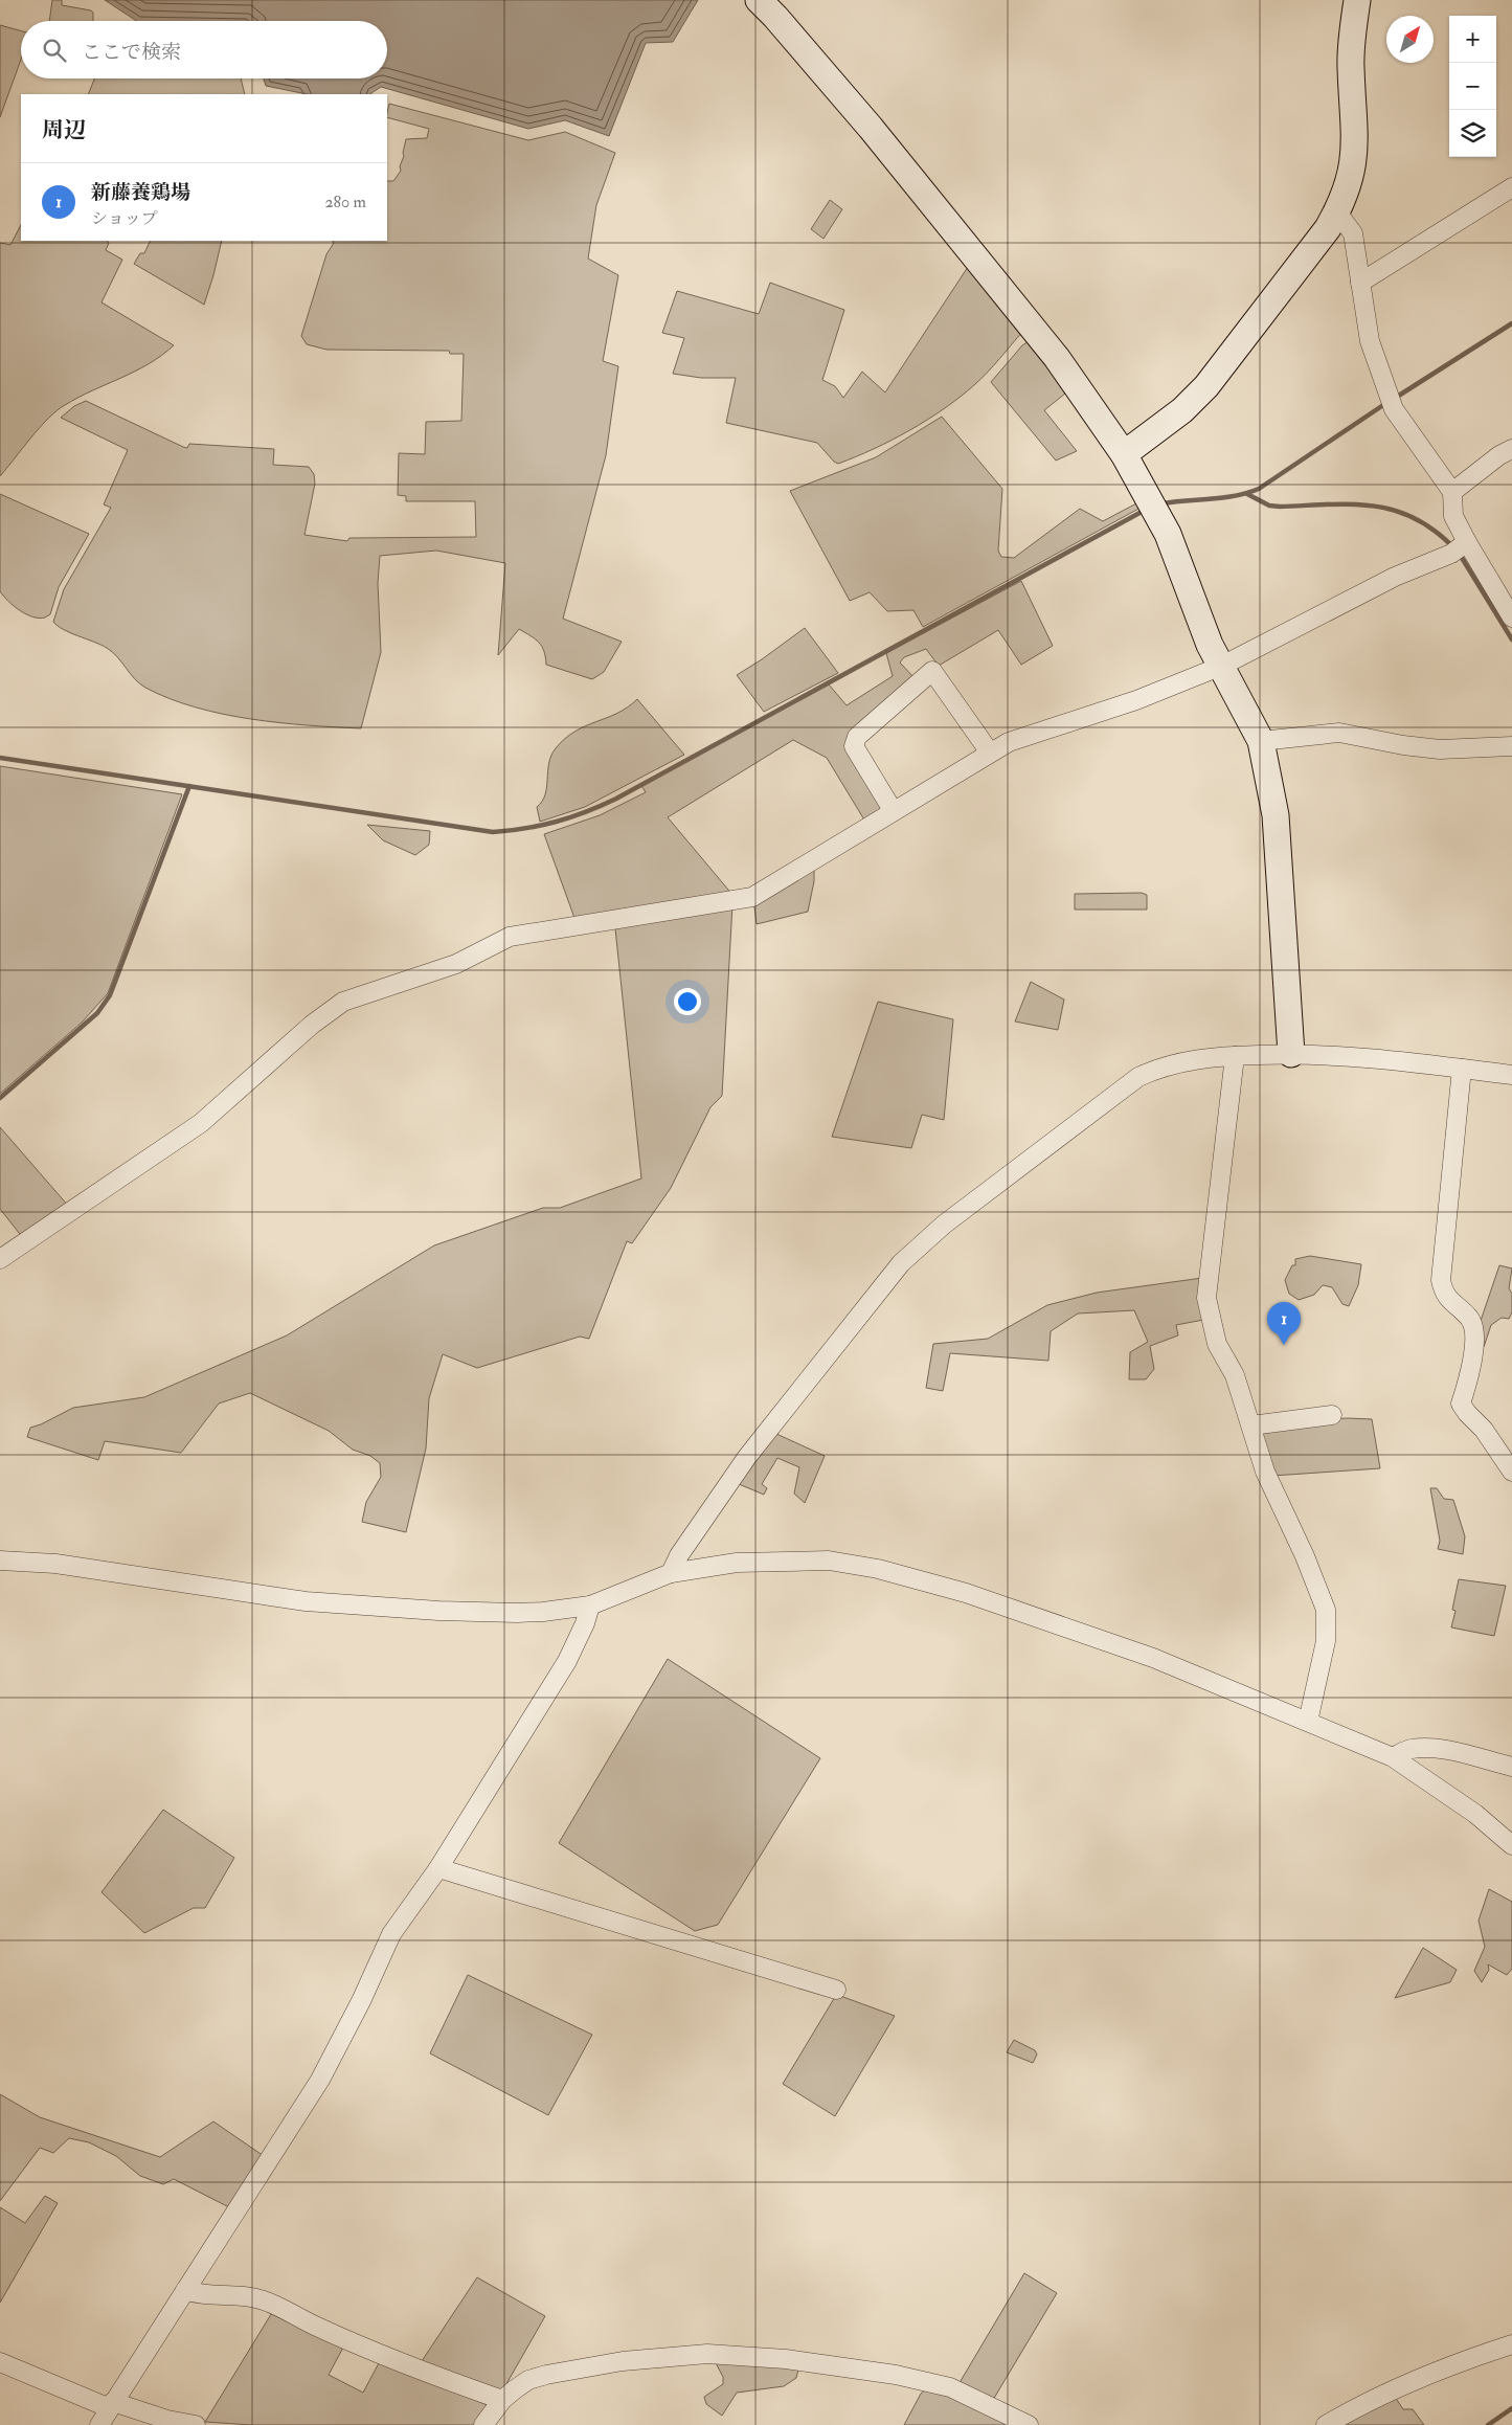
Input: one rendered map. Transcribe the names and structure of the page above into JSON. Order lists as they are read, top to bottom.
{
  "north": "top right",
  "page": {
    "map_buttons": ["+", "−"],
    "search": "ここで検索",
    "heading": "周辺",
    "list": [
      {
        "mark": "1",
        "name": "新藤養鶏場",
        "note": "ショップ",
        "value": "280 m"
      }
    ],
    "pins": "1"
  }
}
